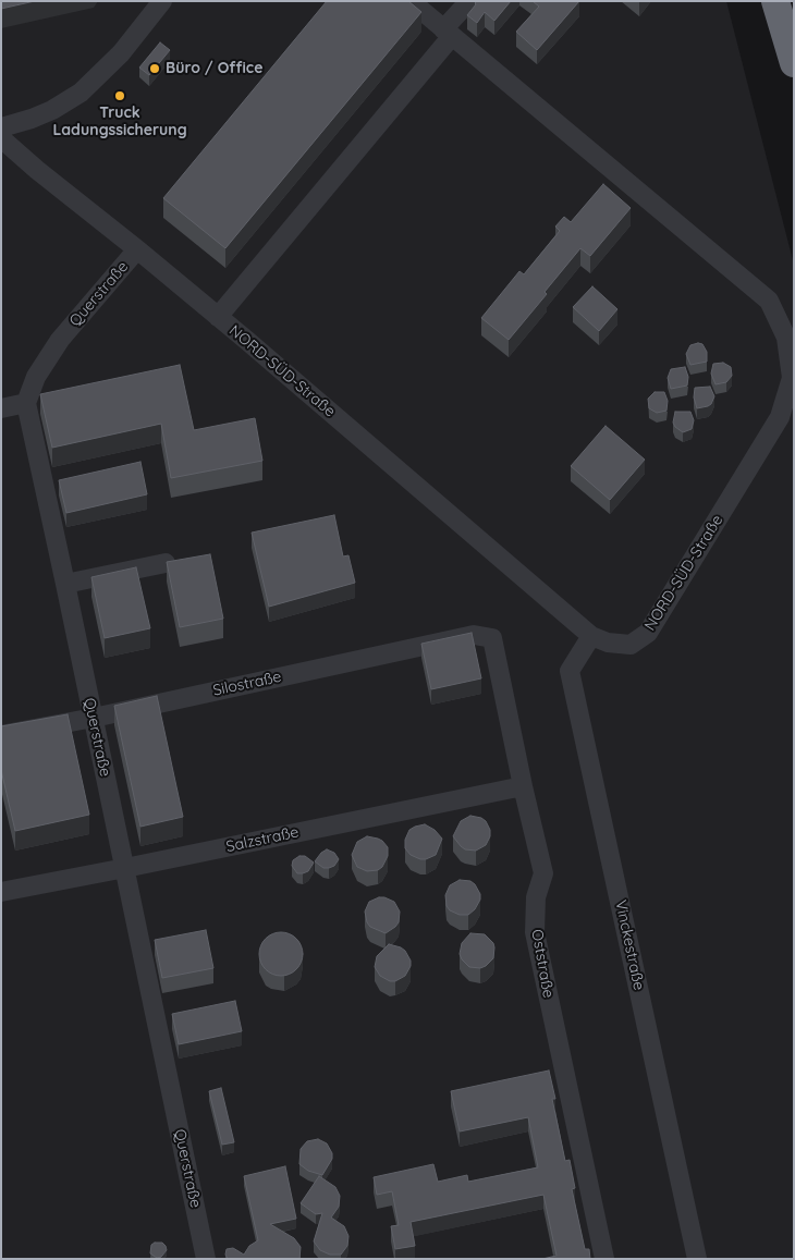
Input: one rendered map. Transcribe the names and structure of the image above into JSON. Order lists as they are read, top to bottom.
{
  "streets": {
    "lane": [
      "Querstraße",
      "NORD-SÜD-Straße",
      "Silostraße",
      "Salzstraße",
      "Vinckestraße",
      "Oststraße"
    ]
  },
  "crossings": [
    ["Querstraße", "NORD-SÜD-Straße"],
    ["Querstraße", "Silostraße"],
    ["Querstraße", "Salzstraße"],
    ["NORD-SÜD-Straße", "Vinckestraße"],
    ["Silostraße", "Oststraße"],
    ["Salzstraße", "Oststraße"]
  ],
  "places": ["Büro / Office", "Truck Ladungssicherung"]
}
